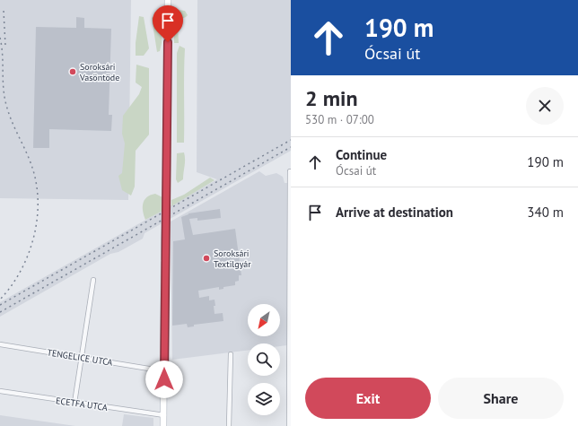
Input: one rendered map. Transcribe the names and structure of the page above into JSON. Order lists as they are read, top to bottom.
{
  "streets": {
    "street": ["TENGELICE UTCA", "ECETFA UTCA"]
  },
  "places": ["Soroksári Vasöntöde", "Soroksári Textilgyár"],
  "north": "bottom left",
  "page": {
    "turn": ["190 m", "Ócsai út"],
    "heading": ["2 min", "530 m · 07:00"],
    "list": [
      {
        "name": "Continue",
        "note": "Ócsai út",
        "value": "190 m"
      },
      {
        "name": "Arrive at destination",
        "value": "340 m"
      }
    ],
    "buttons": ["Exit", "Share"]
  }
}
